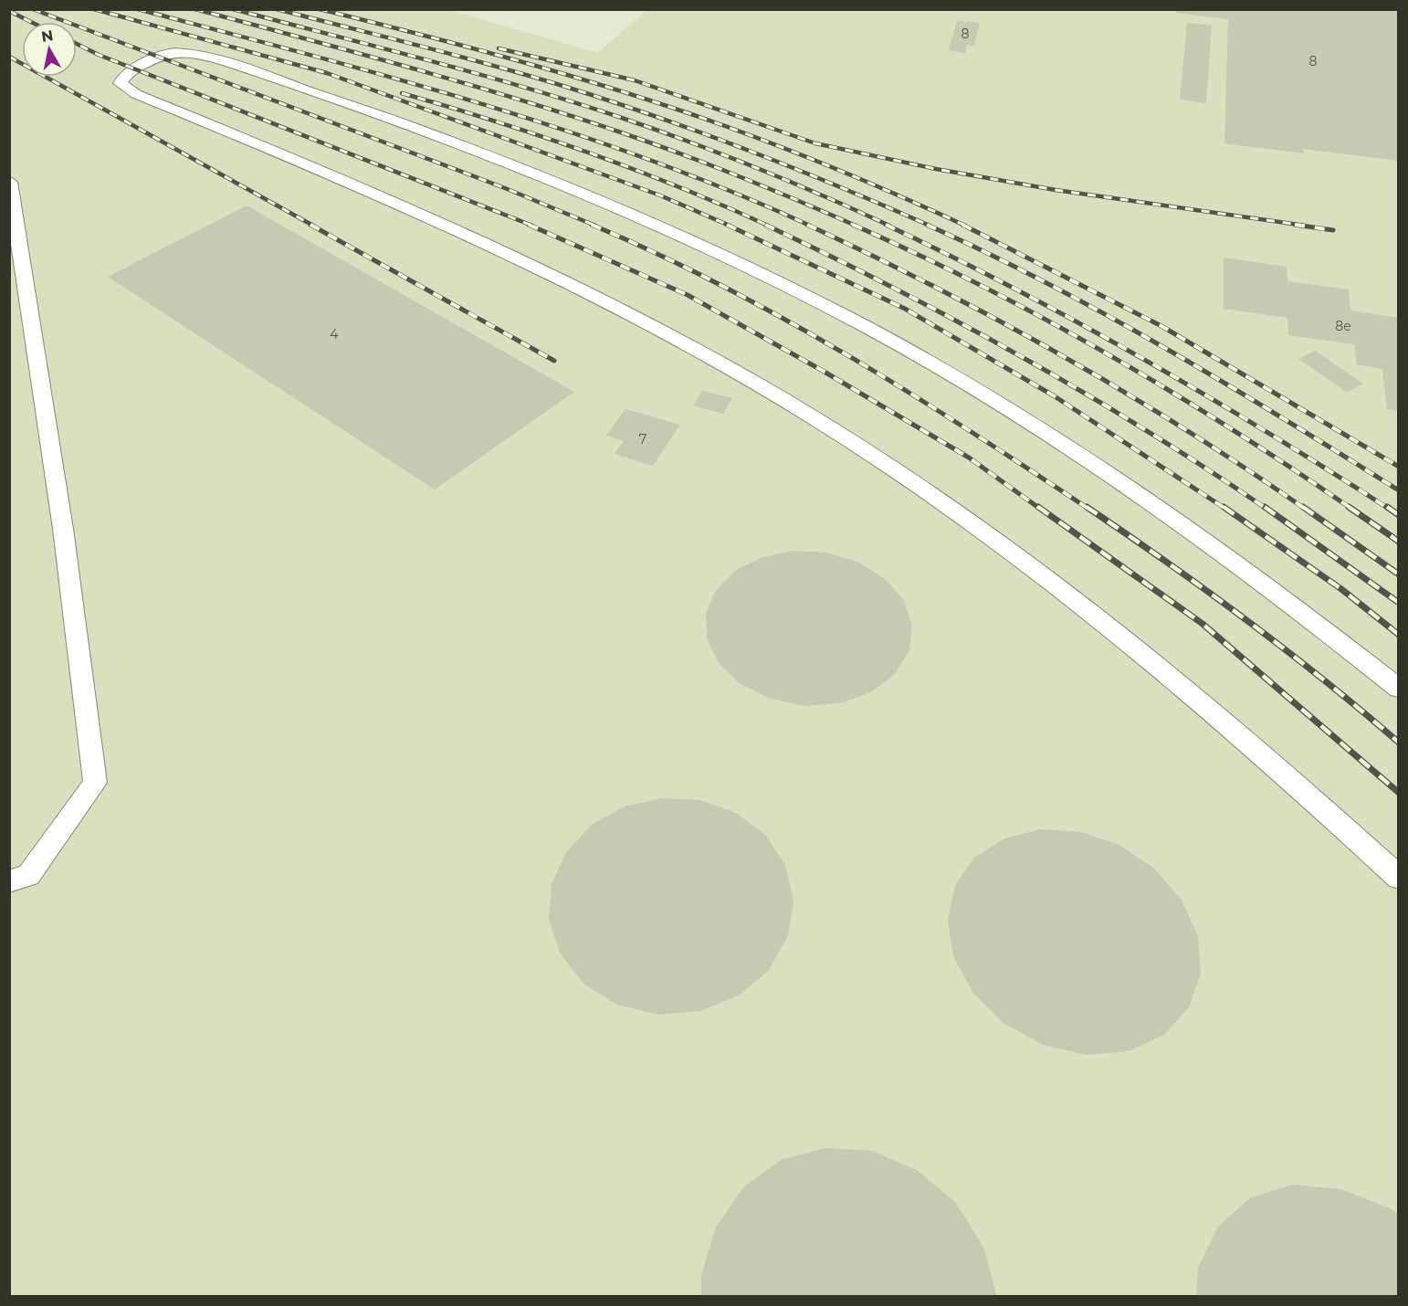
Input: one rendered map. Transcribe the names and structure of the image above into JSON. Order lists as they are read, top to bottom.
{
  "house_numbers": [
    "8",
    "8",
    "8e",
    "4",
    "7"
  ],
  "north": "top"
}
